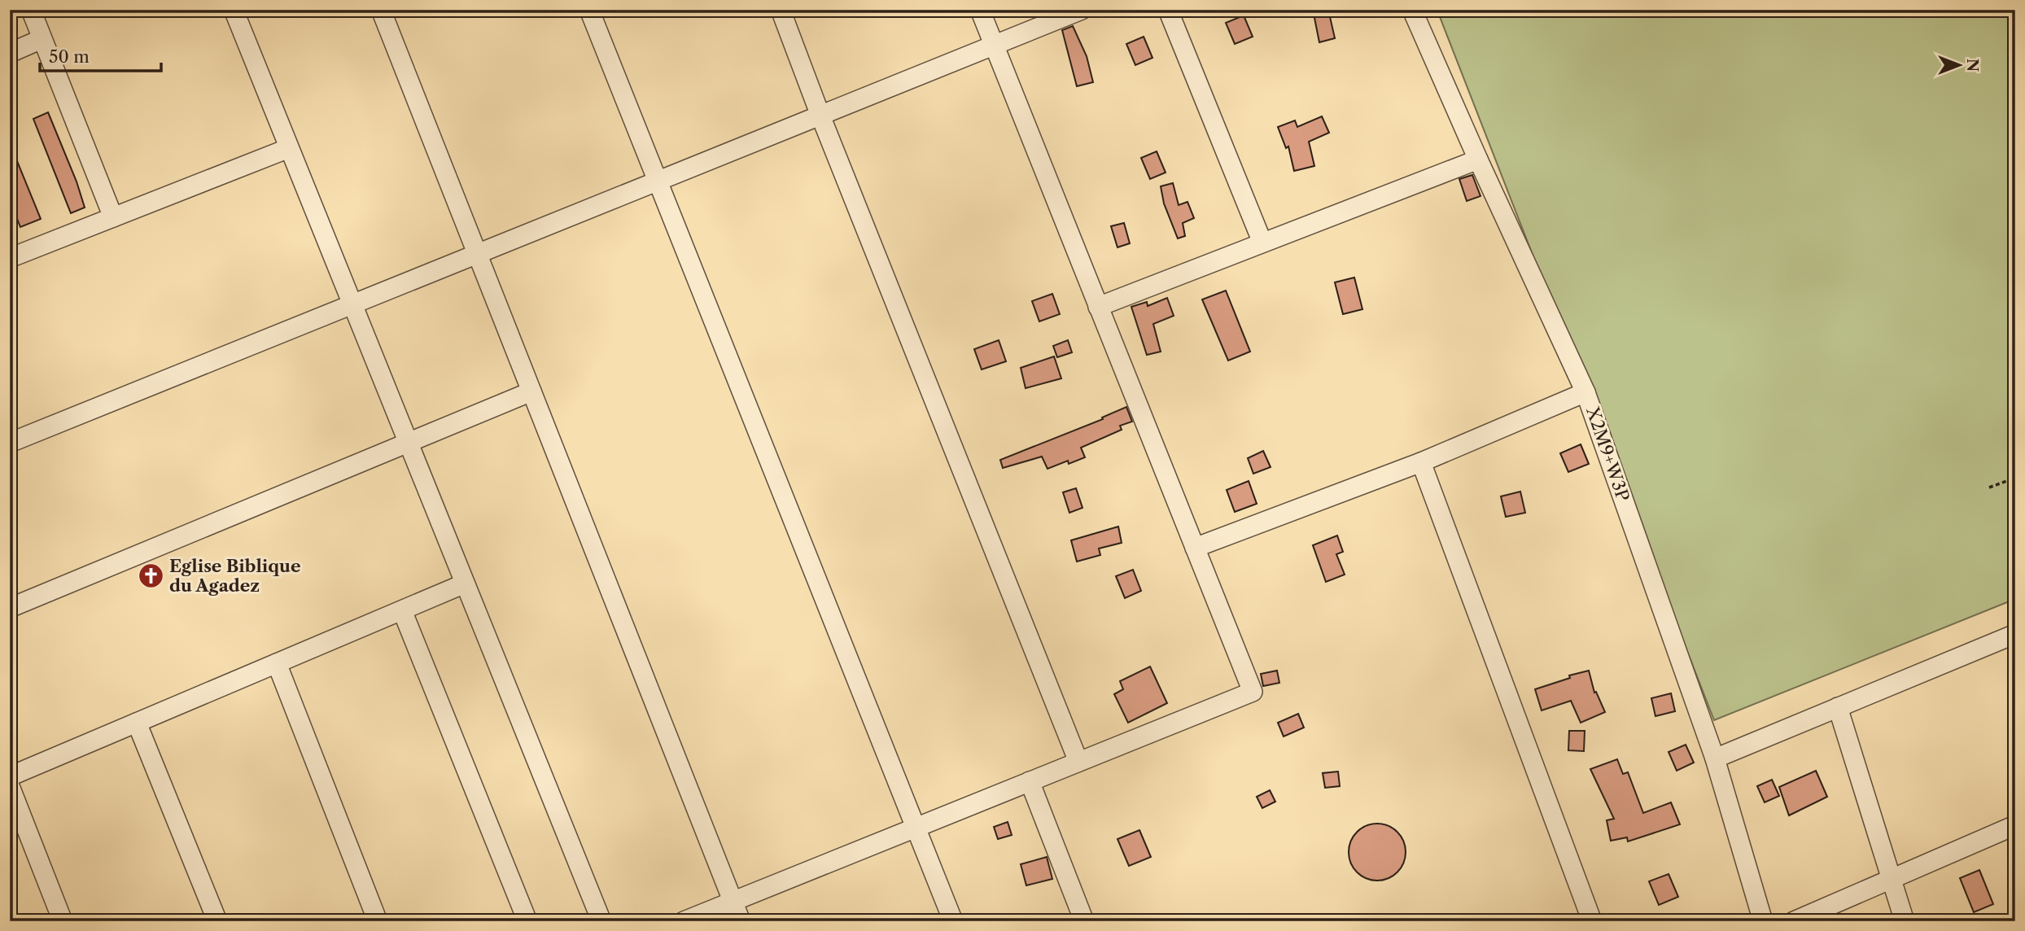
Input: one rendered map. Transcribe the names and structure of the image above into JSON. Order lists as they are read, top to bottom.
{
  "streets": {
    "street": ["X2M9+W3P"]
  },
  "places": {
    "church": ["Eglise Biblique du Agadez"]
  },
  "scale_bar": "50 m",
  "north": "right"
}
